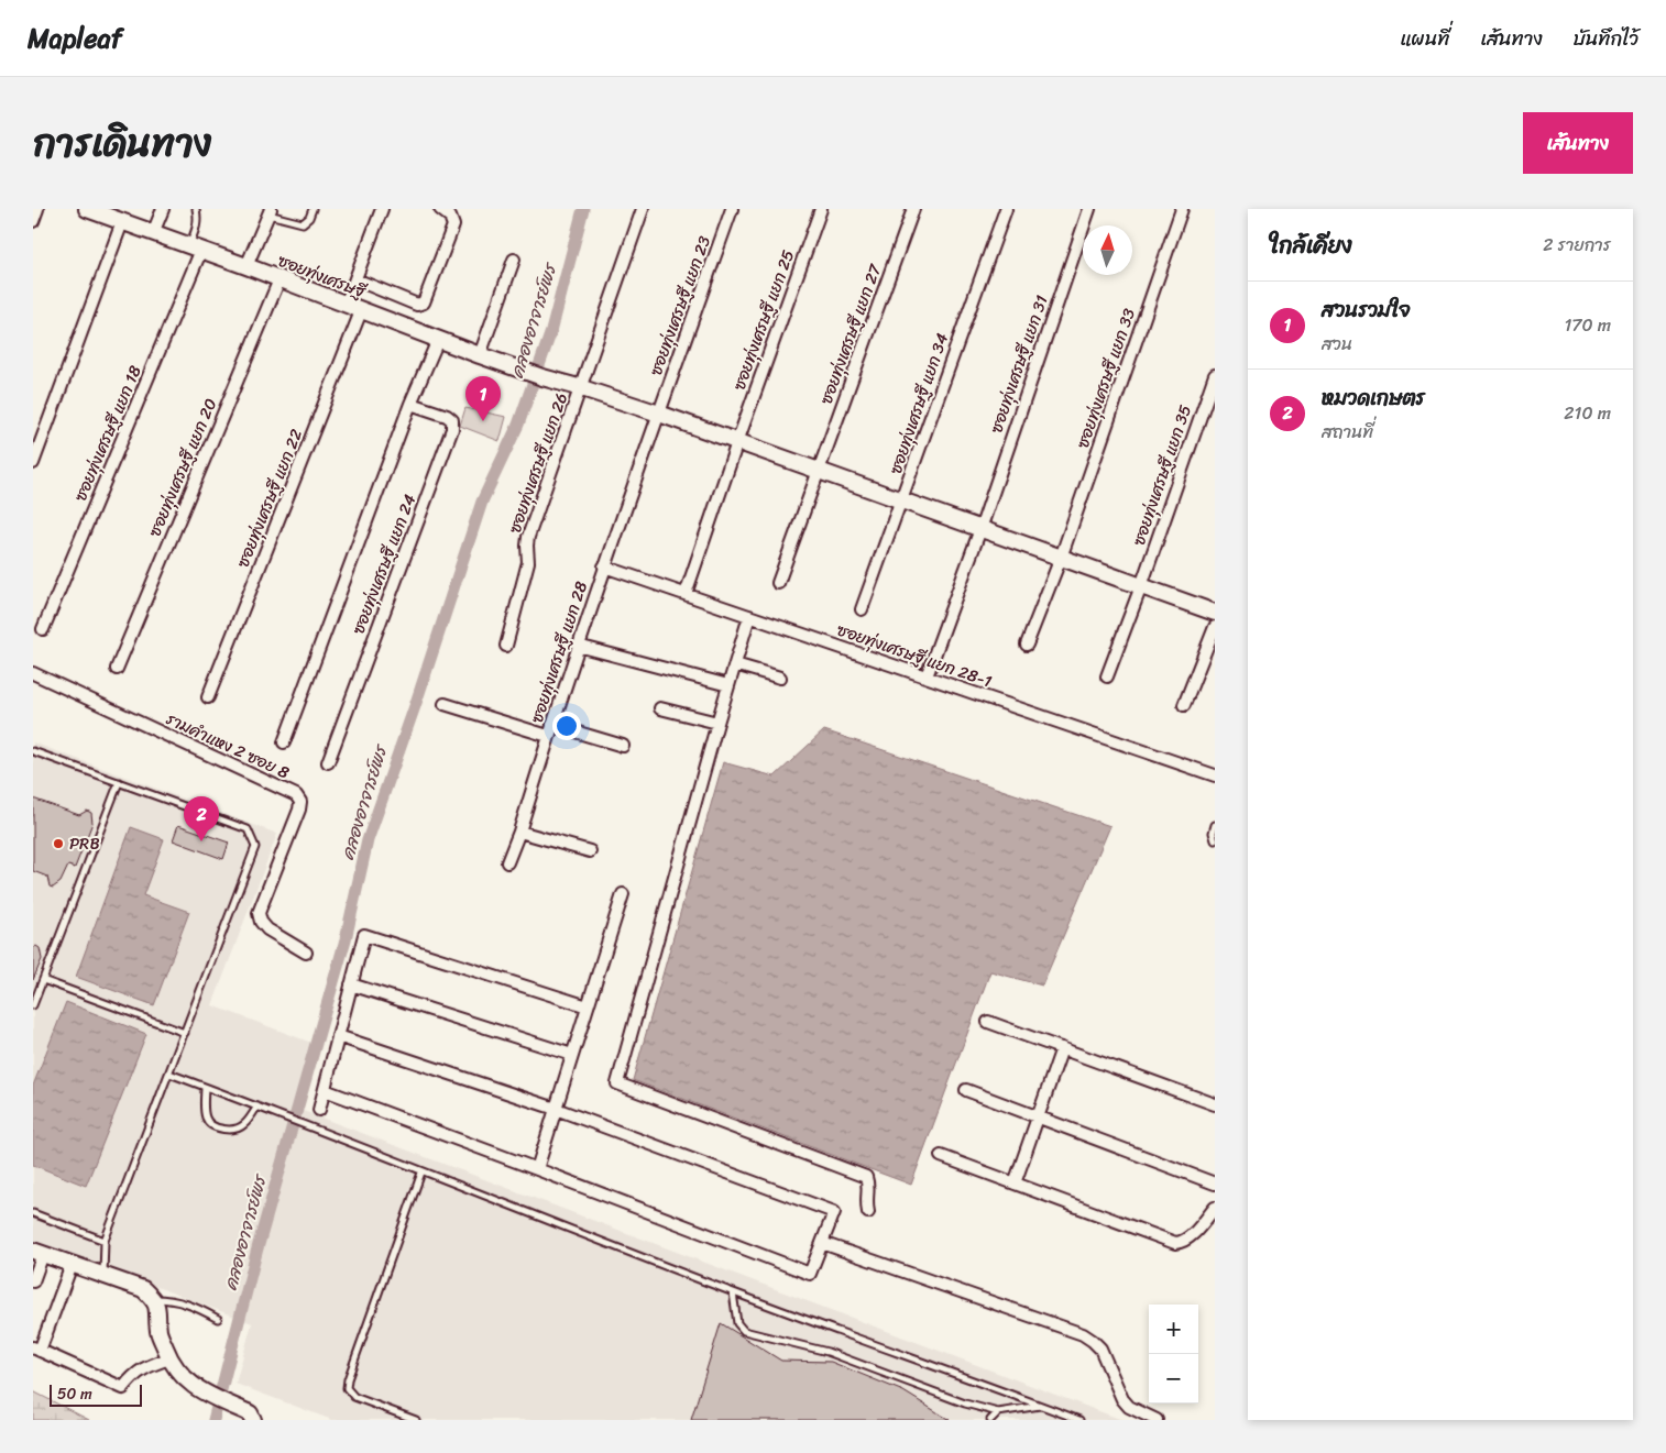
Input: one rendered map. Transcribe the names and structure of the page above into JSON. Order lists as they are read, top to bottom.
{
  "streets": {
    "main road": ["ซอยทุ่งเศรษฐี"],
    "street": [
      "ซอยทุ่งเศรษฐี แยก 23",
      "ซอยทุ่งเศรษฐี แยก 25",
      "ซอยทุ่งเศรษฐี แยก 27",
      "ซอยทุ่งเศรษฐี แยก 31",
      "ซอยทุ่งเศรษฐี แยก 33",
      "ซอยทุ่งเศรษฐี แยก 34",
      "ซอยทุ่งเศรษฐี แยก 18",
      "ซอยทุ่งเศรษฐี แยก 26",
      "ซอยทุ่งเศรษฐี แยก 20",
      "ซอยทุ่งเศรษฐี แยก 35",
      "ซอยทุ่งเศรษฐี แยก 22",
      "ซอยทุ่งเศรษฐี แยก 24",
      "ซอยทุ่งเศรษฐี แยก 28",
      "ซอยทุ่งเศรษฐี แยก 28-1",
      "รามคำแหง 2 ซอย 8"
    ]
  },
  "crossings": [
    ["ซอยทุ่งเศรษฐี", "ซอยทุ่งเศรษฐี แยก 23"],
    ["ซอยทุ่งเศรษฐี", "ซอยทุ่งเศรษฐี แยก 25"],
    ["ซอยทุ่งเศรษฐี", "ซอยทุ่งเศรษฐี แยก 27"],
    ["ซอยทุ่งเศรษฐี", "ซอยทุ่งเศรษฐี แยก 31"],
    ["ซอยทุ่งเศรษฐี", "ซอยทุ่งเศรษฐี แยก 33"],
    ["ซอยทุ่งเศรษฐี", "ซอยทุ่งเศรษฐี แยก 34"],
    ["ซอยทุ่งเศรษฐี", "ซอยทุ่งเศรษฐี แยก 18"],
    ["ซอยทุ่งเศรษฐี", "ซอยทุ่งเศรษฐี แยก 26"],
    ["ซอยทุ่งเศรษฐี", "ซอยทุ่งเศรษฐี แยก 20"],
    ["ซอยทุ่งเศรษฐี", "ซอยทุ่งเศรษฐี แยก 35"],
    ["ซอยทุ่งเศรษฐี", "ซอยทุ่งเศรษฐี แยก 22"],
    ["ซอยทุ่งเศรษฐี", "ซอยทุ่งเศรษฐี แยก 24"],
    ["ซอยทุ่งเศรษฐี", "ซอยทุ่งเศรษฐี แยก 28"],
    ["ซอยทุ่งเศรษฐี แยก 23", "ซอยทุ่งเศรษฐี แยก 28"],
    ["ซอยทุ่งเศรษฐี แยก 25", "ซอยทุ่งเศรษฐี แยก 28-1"],
    ["ซอยทุ่งเศรษฐี แยก 31", "ซอยทุ่งเศรษฐี แยก 28-1"],
    ["ซอยทุ่งเศรษฐี แยก 28", "ซอยทุ่งเศรษฐี แยก 28-1"]
  ],
  "water": ["คลองอาจารย์พร"],
  "places": ["PRB"],
  "scale_bar": "50 m",
  "north": "top",
  "page": {
    "header": "Mapleaf",
    "nav": ["แผนที่", "เส้นทาง", "บันทึกไว้"],
    "title": "การเดินทาง",
    "buttons": "เส้นทาง",
    "heading": ["ใกล้เคียง", "2 รายการ"],
    "list": [
      {
        "mark": "1",
        "name": "สวนรวมใจ",
        "note": "สวน",
        "value": "170 m"
      },
      {
        "mark": "2",
        "name": "หมวดเกษตร",
        "note": "สถานที่",
        "value": "210 m"
      }
    ],
    "pins": ["1", "2"],
    "map_buttons": ["+", "−"],
    "scale": "50 m"
  }
}
